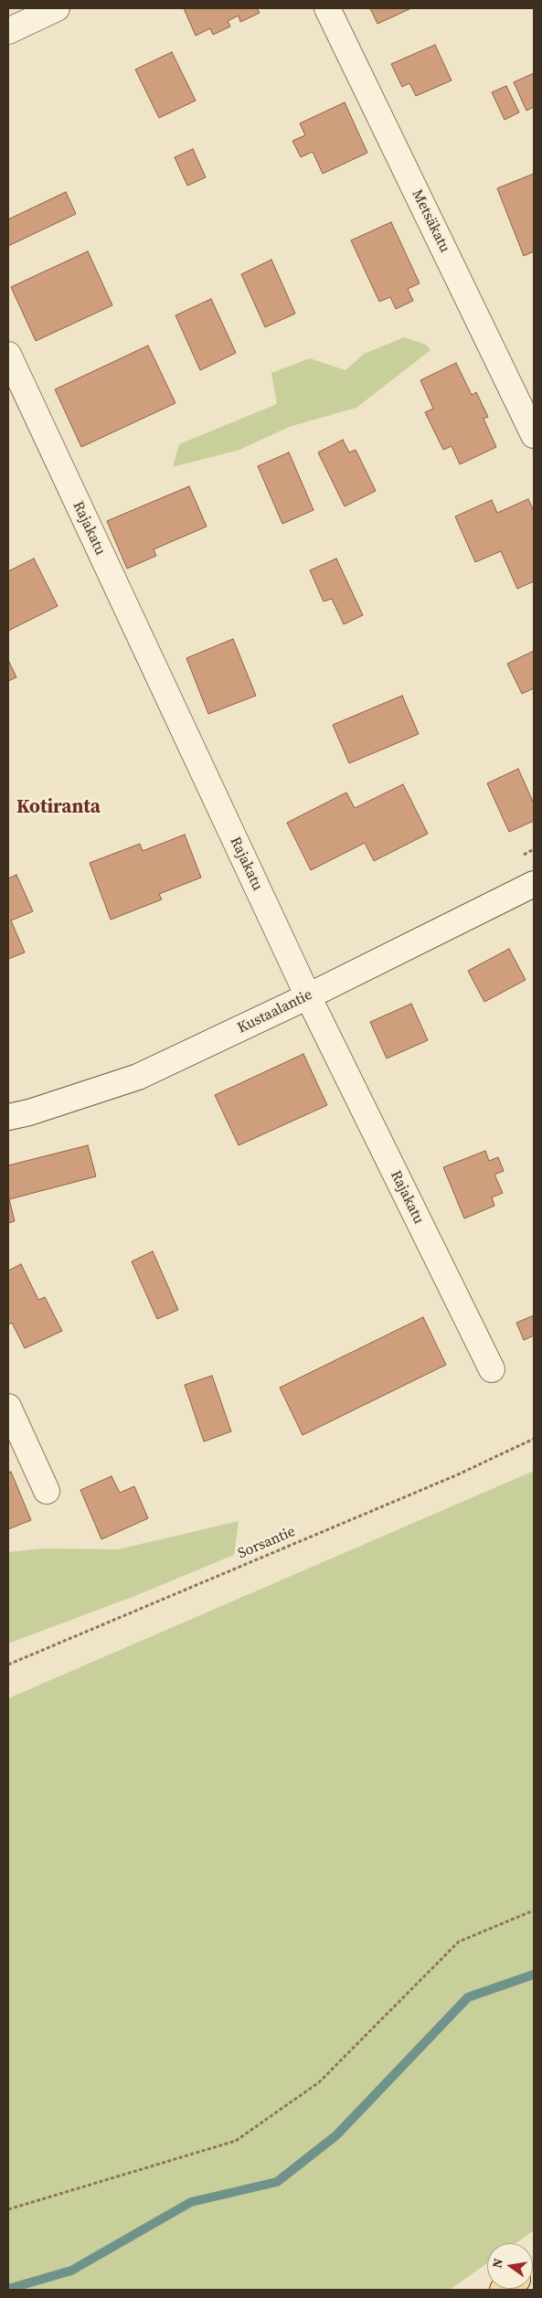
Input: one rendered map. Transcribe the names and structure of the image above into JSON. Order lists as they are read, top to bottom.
{
  "streets": {
    "street": ["Metsäkatu", "Rajakatu", "Kustaalantie"],
    "path": ["Sorsantie"]
  },
  "crossings": [
    ["Rajakatu", "Kustaalantie"]
  ],
  "districts": ["Kotiranta"],
  "north": "left"
}
